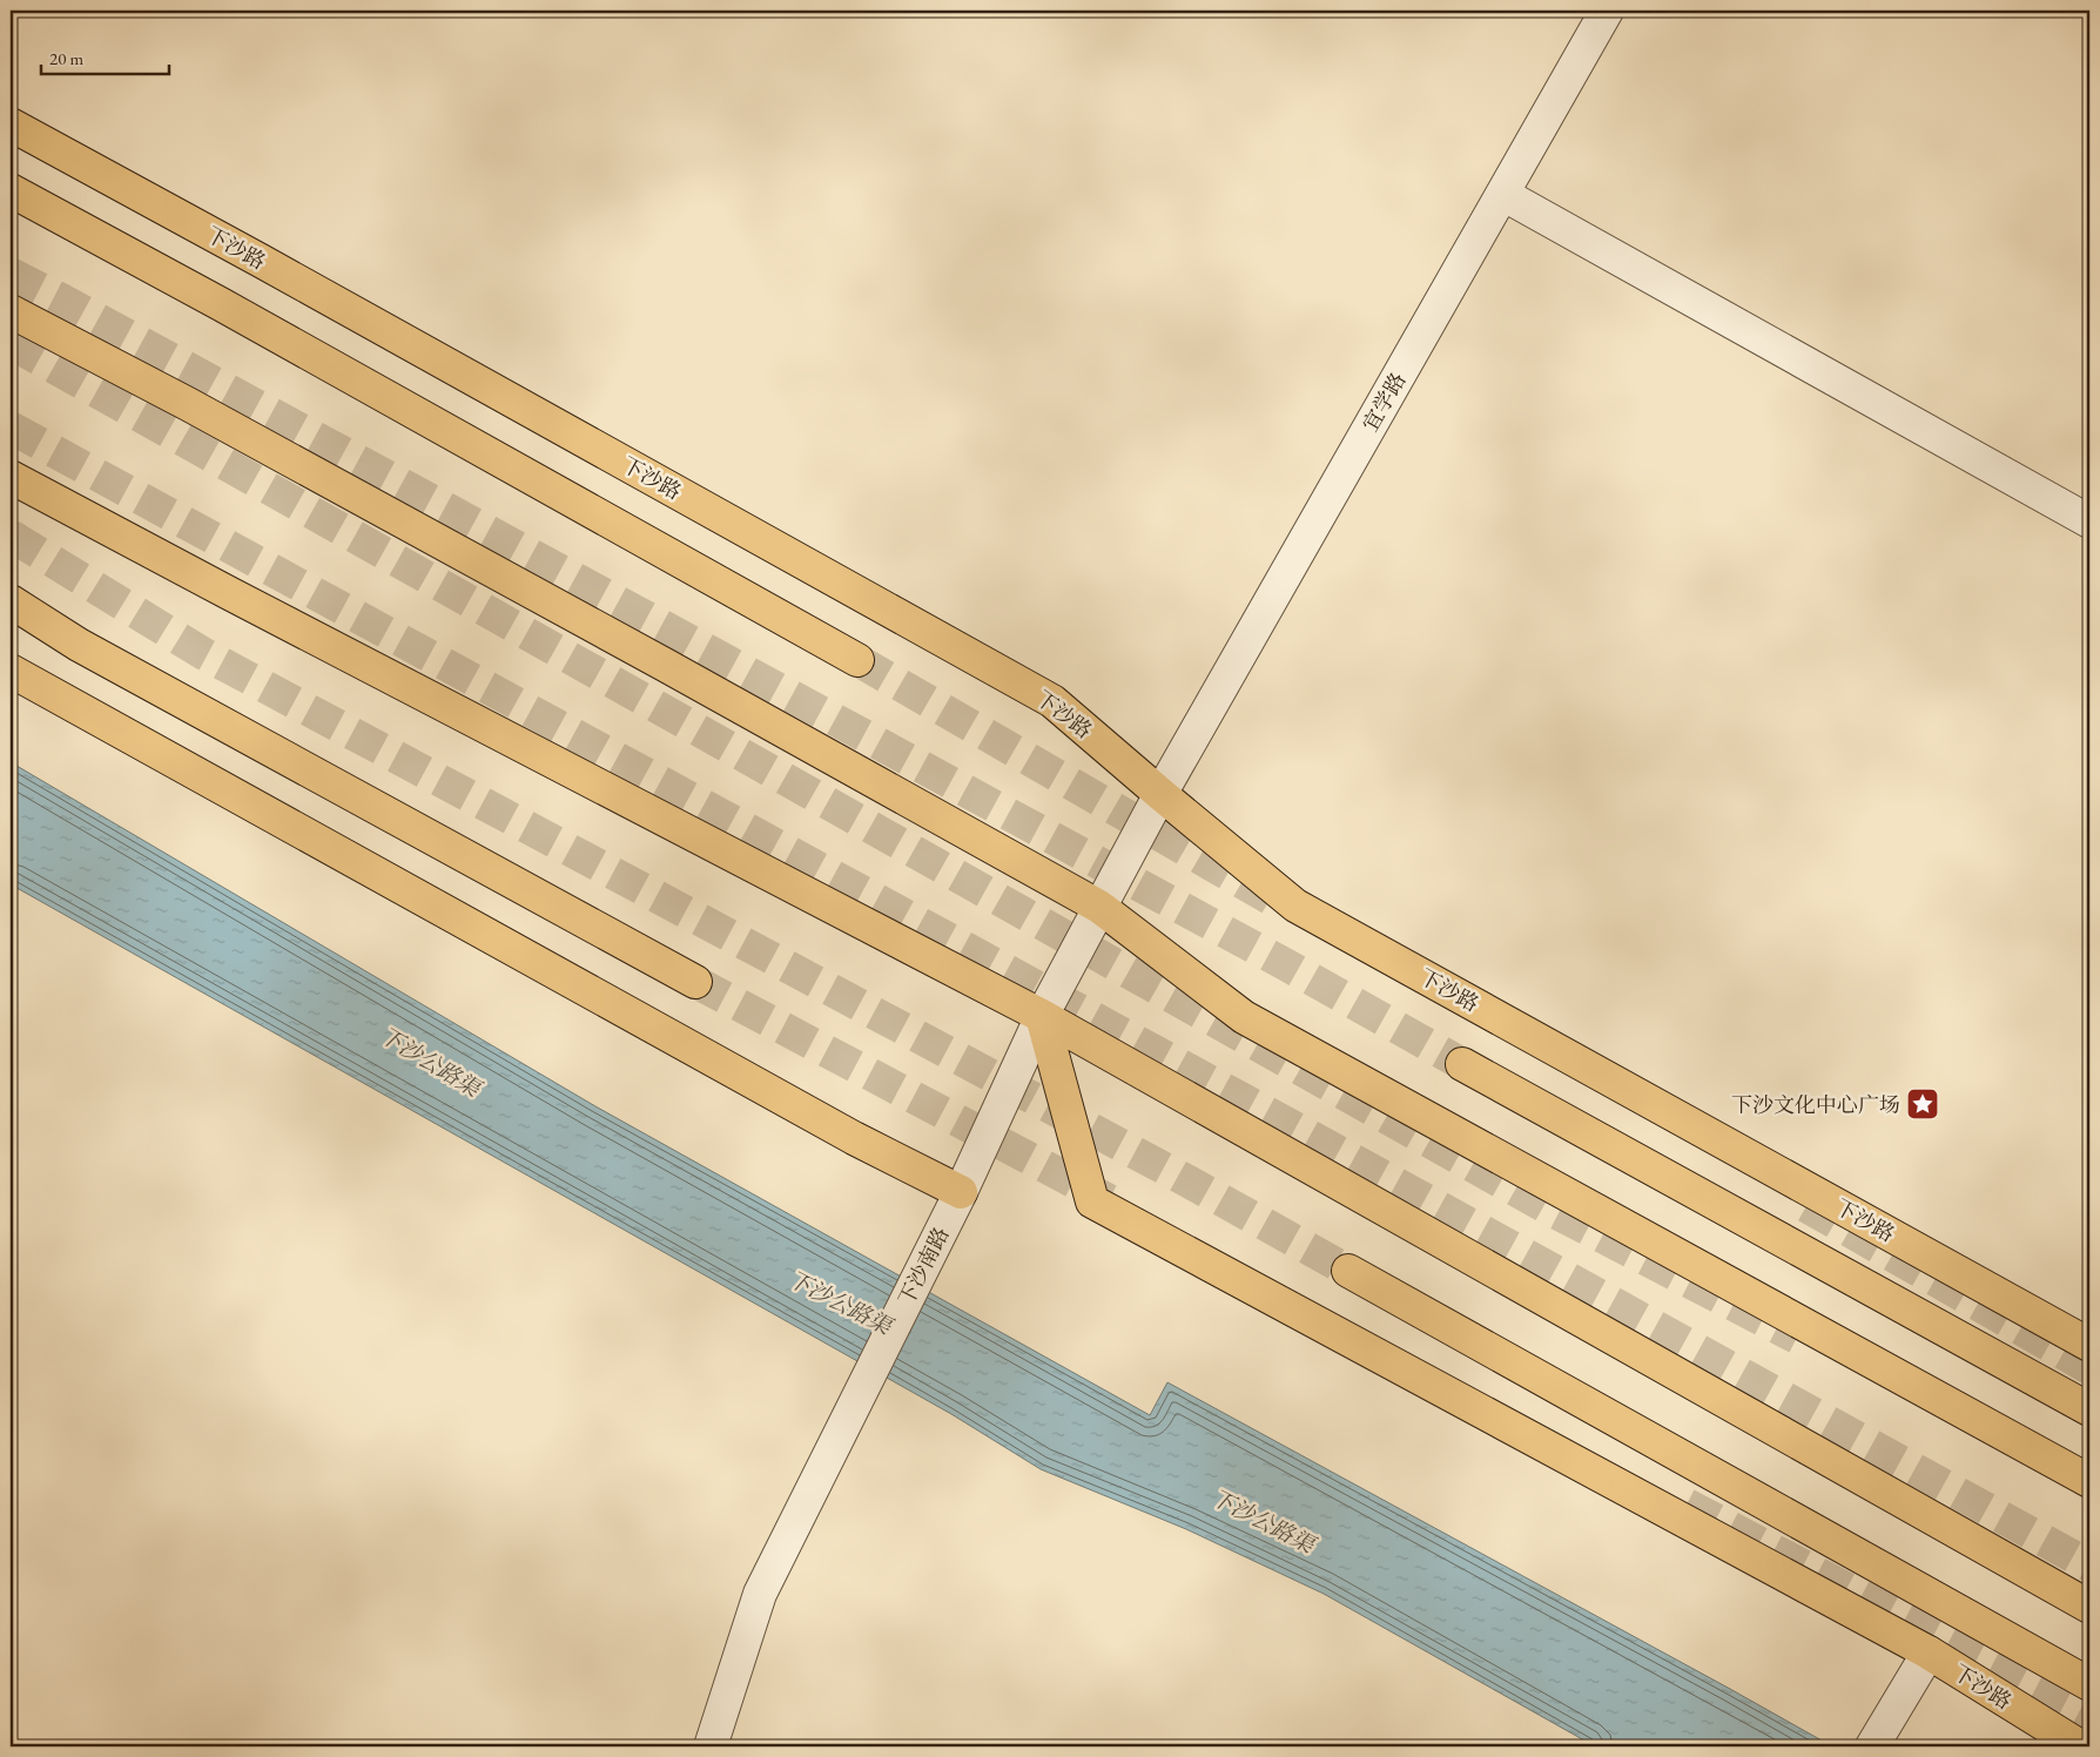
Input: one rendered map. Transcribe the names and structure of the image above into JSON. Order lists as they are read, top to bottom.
{
  "streets": {
    "main road": ["下沙路"],
    "street": ["宜学路", "下沙南路"]
  },
  "crossings": [
    ["下沙路", "宜学路"],
    ["下沙路", "下沙南路"],
    ["宜学路", "下沙南路"]
  ],
  "water": ["下沙公路渠"],
  "places": {
    "place": ["下沙文化中心广场"]
  },
  "scale_bar": "20 m"
}
